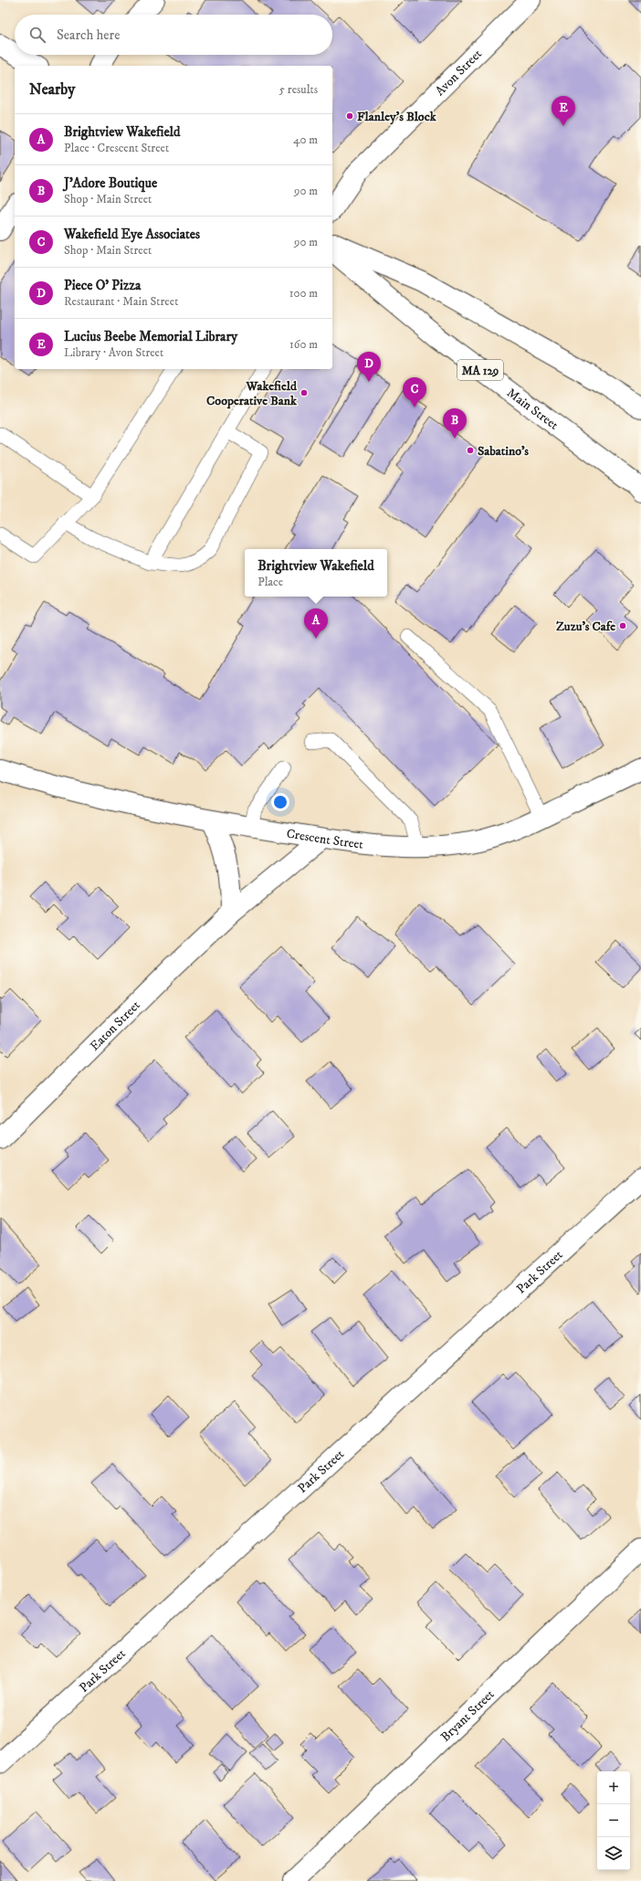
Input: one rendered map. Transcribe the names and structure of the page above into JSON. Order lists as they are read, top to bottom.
{
  "streets": {
    "street": [
      "Avon Street",
      "MA 129",
      "Main Street",
      "Crescent Street",
      "Eaton Street",
      "Park Street",
      "Bryant Street"
    ]
  },
  "crossings": [
    ["Crescent Street", "Eaton Street"]
  ],
  "places": [
    "Flanley's Block",
    "Wakefield Cooperative Bank",
    "Sabatino's",
    "Zuzu's Cafe"
  ],
  "page": {
    "search": "Search here",
    "heading": ["Nearby", "5 results"],
    "pins": [
      "E",
      "D",
      "C",
      "B",
      "A"
    ],
    "list": [
      {
        "mark": "A",
        "name": "Brightview Wakefield",
        "note": "Place · Crescent Street",
        "value": "40 m"
      },
      {
        "mark": "B",
        "name": "J'Adore Boutique",
        "note": "Shop · Main Street",
        "value": "90 m"
      },
      {
        "mark": "C",
        "name": "Wakefield Eye Associates",
        "note": "Shop · Main Street",
        "value": "90 m"
      },
      {
        "mark": "D",
        "name": "Piece O' Pizza",
        "note": "Restaurant · Main Street",
        "value": "100 m"
      },
      {
        "mark": "E",
        "name": "Lucius Beebe Memorial Library",
        "note": "Library · Avon Street",
        "value": "160 m"
      }
    ],
    "popup": ["Brightview Wakefield", "Place"],
    "map_buttons": ["+", "−"]
  }
}
